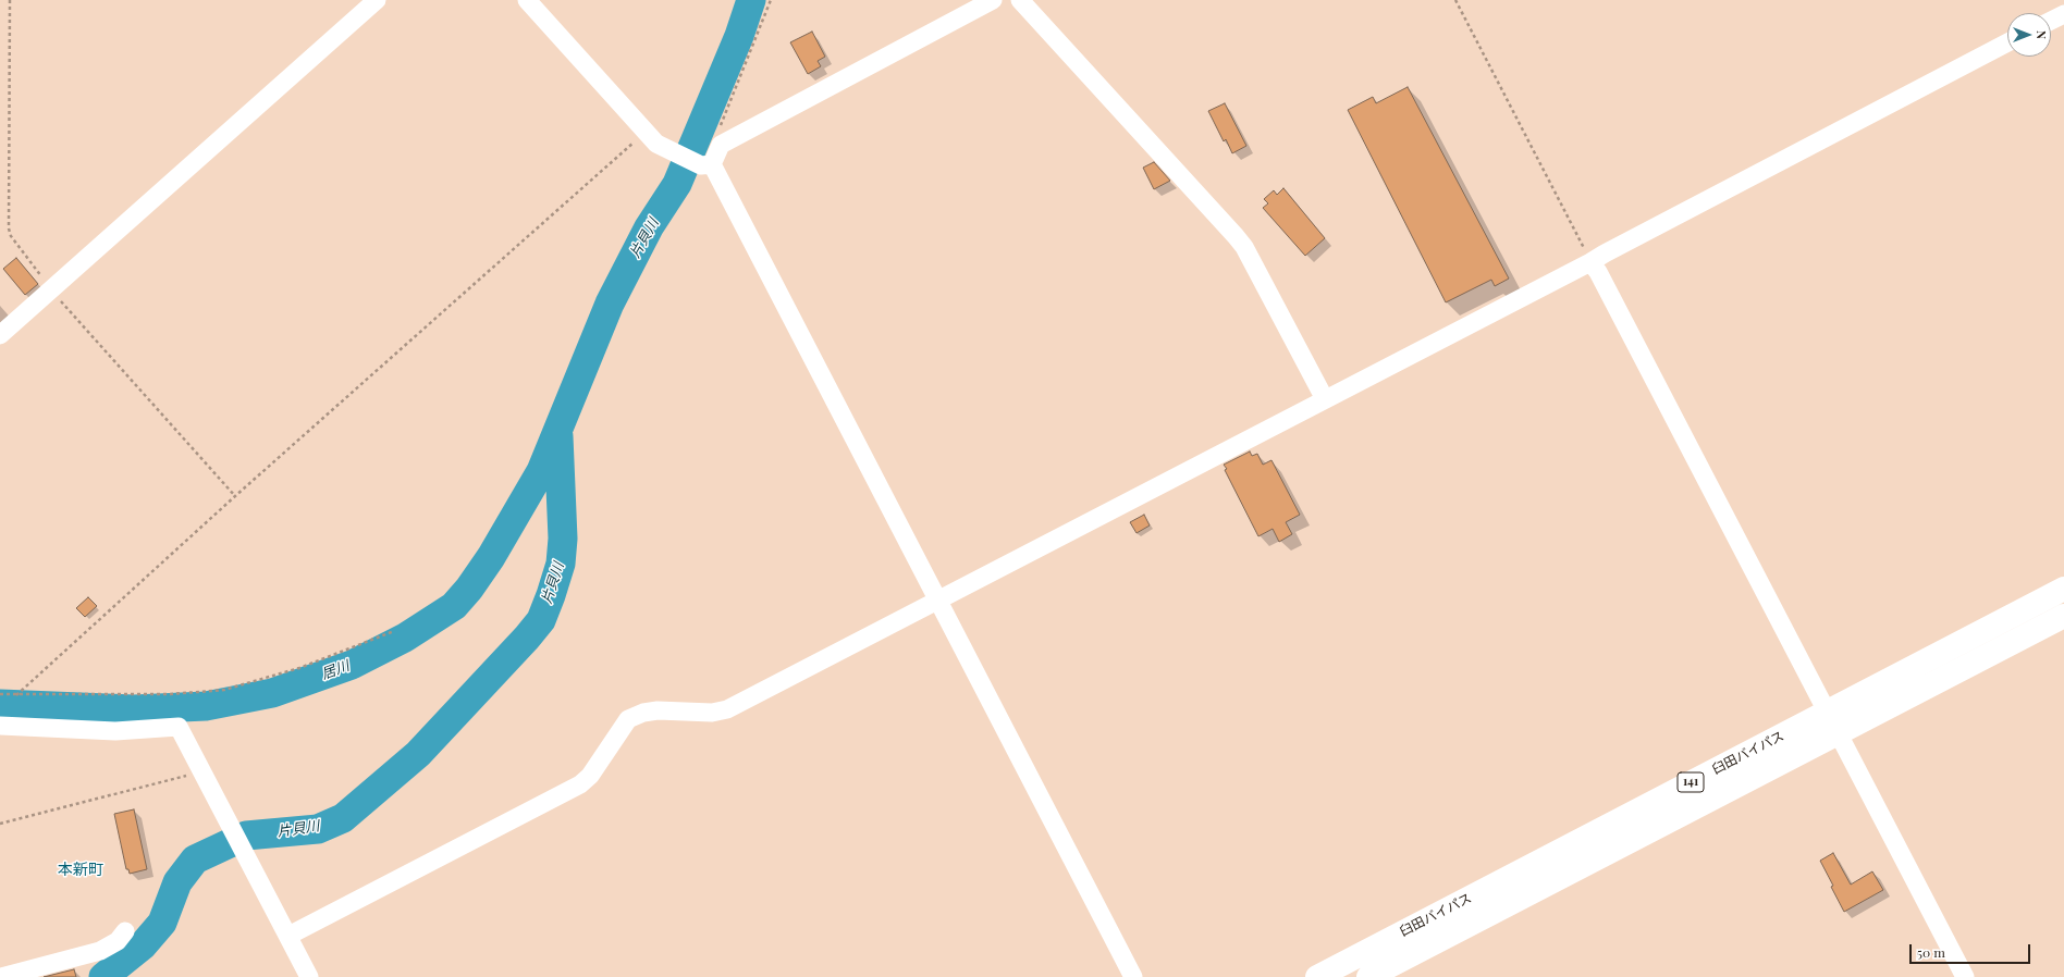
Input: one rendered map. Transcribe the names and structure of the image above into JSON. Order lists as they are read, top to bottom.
{
  "streets": {
    "highway": ["臼田バイパス", "141"]
  },
  "districts": ["本新町"],
  "water": ["片貝川", "居川"],
  "scale_bar": "50 m",
  "north": "right"
}
